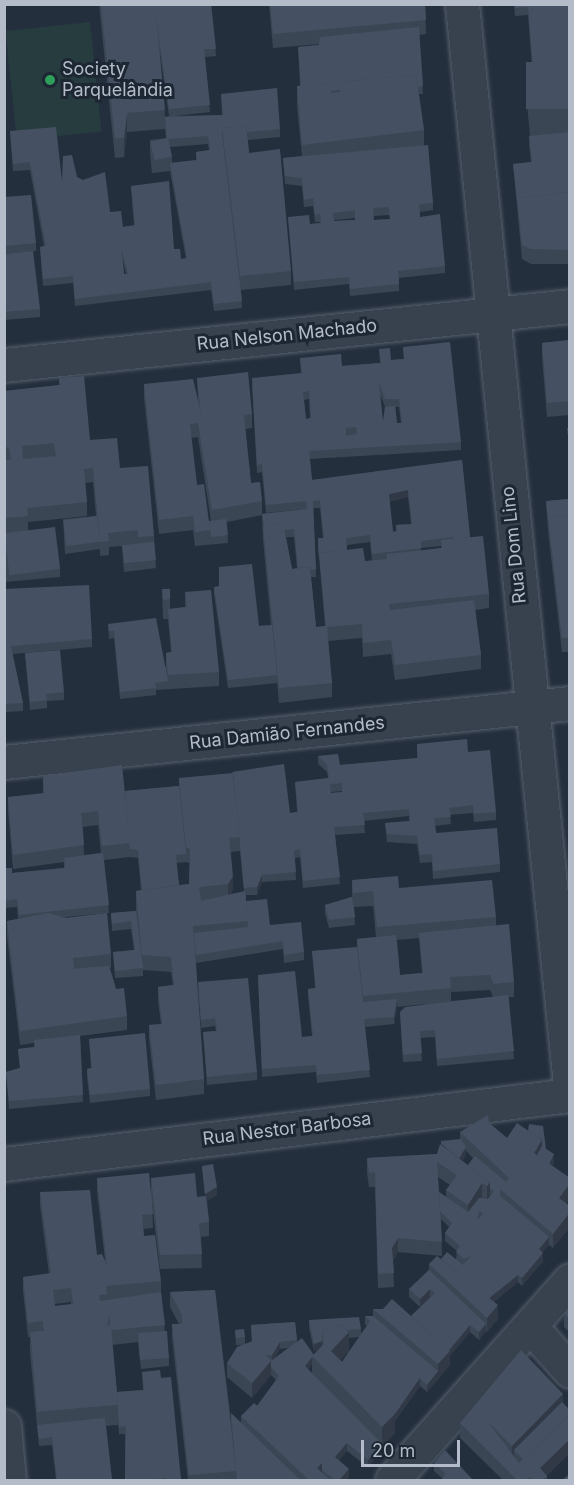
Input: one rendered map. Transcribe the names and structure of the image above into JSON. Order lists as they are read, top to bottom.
{
  "streets": {
    "street": [
      "Rua Nelson Machado",
      "Rua Dom Lino",
      "Rua Damião Fernandes",
      "Rua Nestor Barbosa"
    ]
  },
  "crossings": [
    ["Rua Nelson Machado", "Rua Dom Lino"],
    ["Rua Dom Lino", "Rua Damião Fernandes"]
  ],
  "places": ["Society Parquelândia"],
  "scale_bar": "20 m"
}
